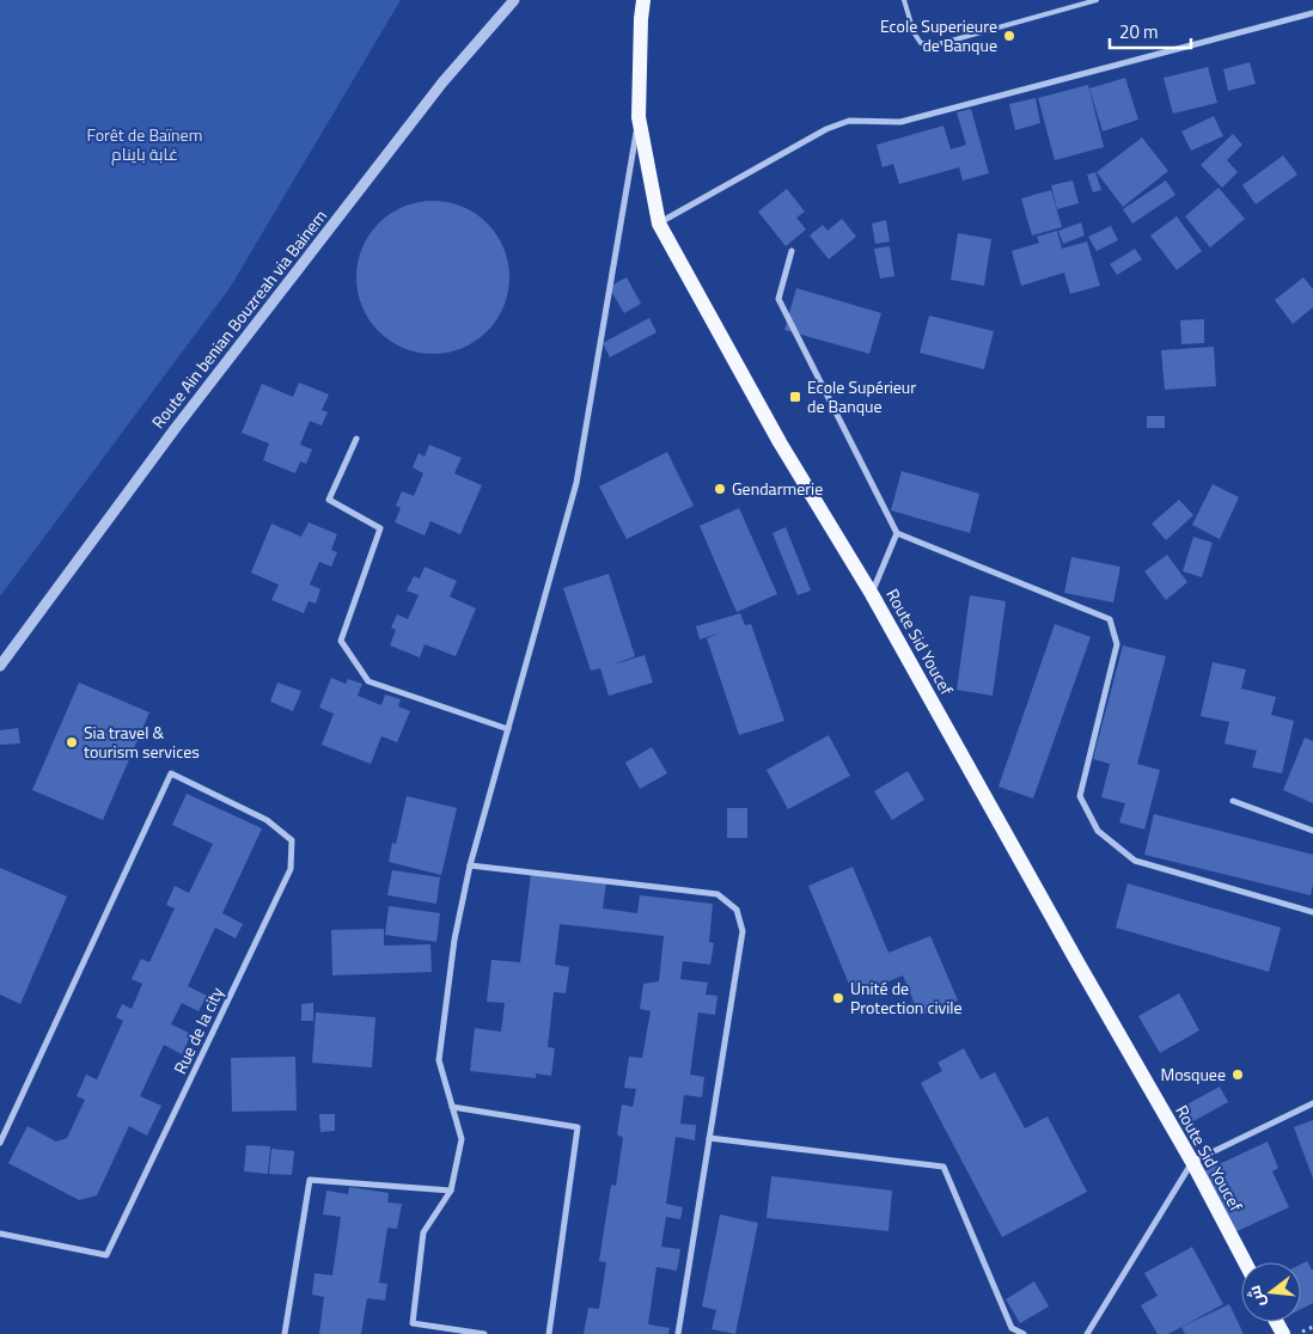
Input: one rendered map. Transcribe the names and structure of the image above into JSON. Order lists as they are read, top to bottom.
{
  "streets": {
    "main road": ["Route Sid Youcef"],
    "street": ["Route Ain benian Bouzreah via Bainem", "Rue de la city"]
  },
  "parks": ["Forêt de Baïnem غابة باينام"],
  "places": {
    "other": [
      "Ecole Superieure de Banque",
      "Gendarmerie",
      "Sia travel & tourism services",
      "Unité de Protection civile",
      "Mosquee"
    ],
    "transit": ["Ecole Supérieur de Banque"]
  },
  "scale_bar": "20 m",
  "north": "left"
}
